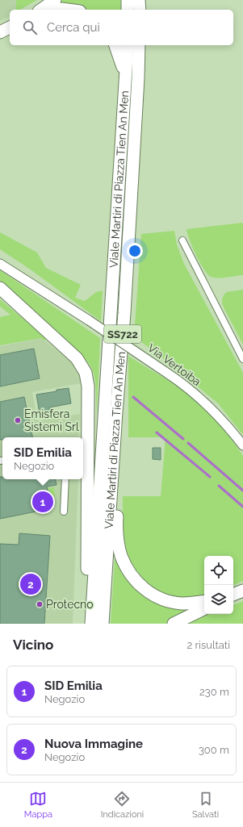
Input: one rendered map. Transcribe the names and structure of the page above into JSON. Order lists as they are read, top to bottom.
{
  "streets": {
    "highway": ["Viale Martiri di Piazza Tien An Men", "SS722"],
    "main road": ["Via Vertoiba"]
  },
  "crossings": [
    ["Viale Martiri di Piazza Tien An Men", "SS722"]
  ],
  "places": ["Emisfera Sistemi Srl", "Protecno"],
  "page": {
    "search": "Cerca qui",
    "popup": ["SID Emilia", "Negozio"],
    "pins": ["1", "2"],
    "heading": ["Vicino", "2 risultati"],
    "list": [
      {
        "mark": "1",
        "name": "SID Emilia",
        "note": "Negozio",
        "value": "230 m"
      },
      {
        "mark": "2",
        "name": "Nuova Immagine",
        "note": "Negozio",
        "value": "300 m"
      }
    ],
    "nav": ["Mappa", "Indicazioni", "Salvati"]
  }
}
